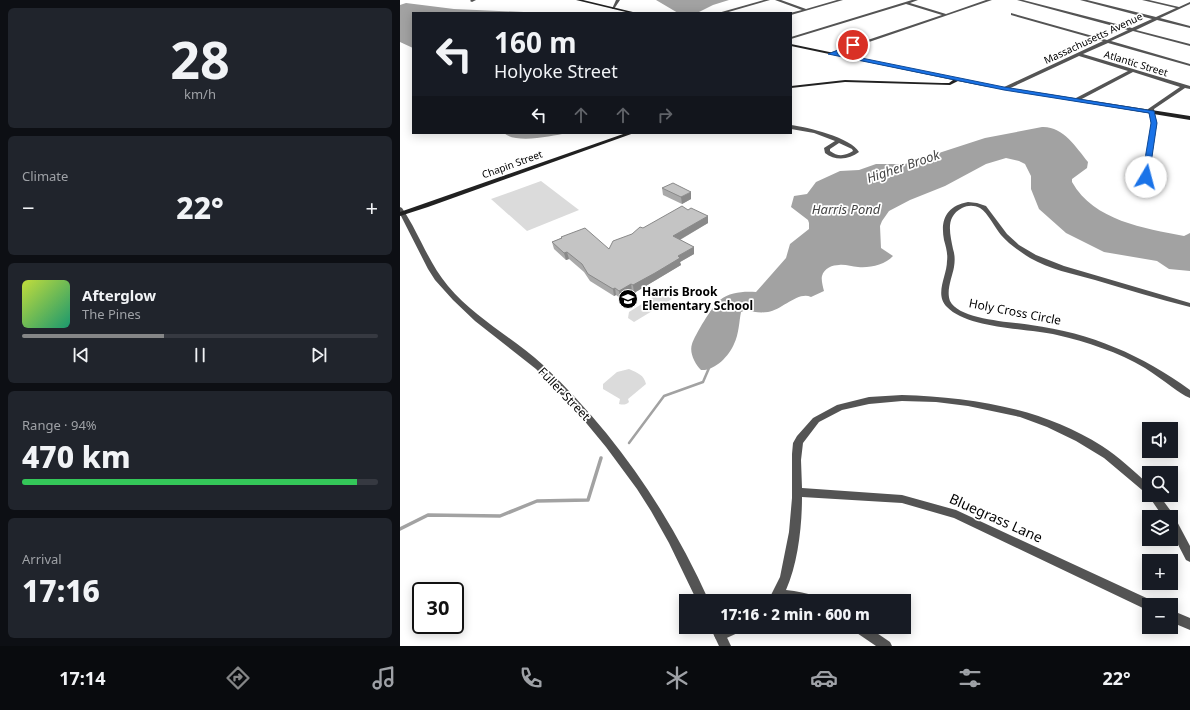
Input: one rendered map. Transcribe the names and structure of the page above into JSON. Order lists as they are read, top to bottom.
{
  "streets": {
    "main road": ["Chapin Street"],
    "street": [
      "Massachusetts Avenue",
      "Atlantic Street",
      "Holy Cross Circle",
      "Fuller Street",
      "Bluegrass Lane"
    ]
  },
  "crossings": [
    ["Massachusetts Avenue", "Atlantic Street"],
    ["Chapin Street", "Fuller Street"]
  ],
  "water": ["Higher Brook", "Harris Pond"],
  "places": {
    "school or university": ["Harris Brook Elementary School"]
  },
  "page": {
    "tile": [
      ["28", "km/h"],
      "Climate",
      ["Range · 94%", "470 km"],
      ["Arrival", "17:16"]
    ],
    "turn": ["160 m", "Holyoke Street"],
    "heat": ["−", "22°", "+"],
    "song": ["Afterglow", "The Pines"],
    "map_buttons": ["+", "−"],
    "limit": "30",
    "trip": "17:16 · 2 min · 600 m",
    "tabs": ["17:14", "22°"]
  }
}
